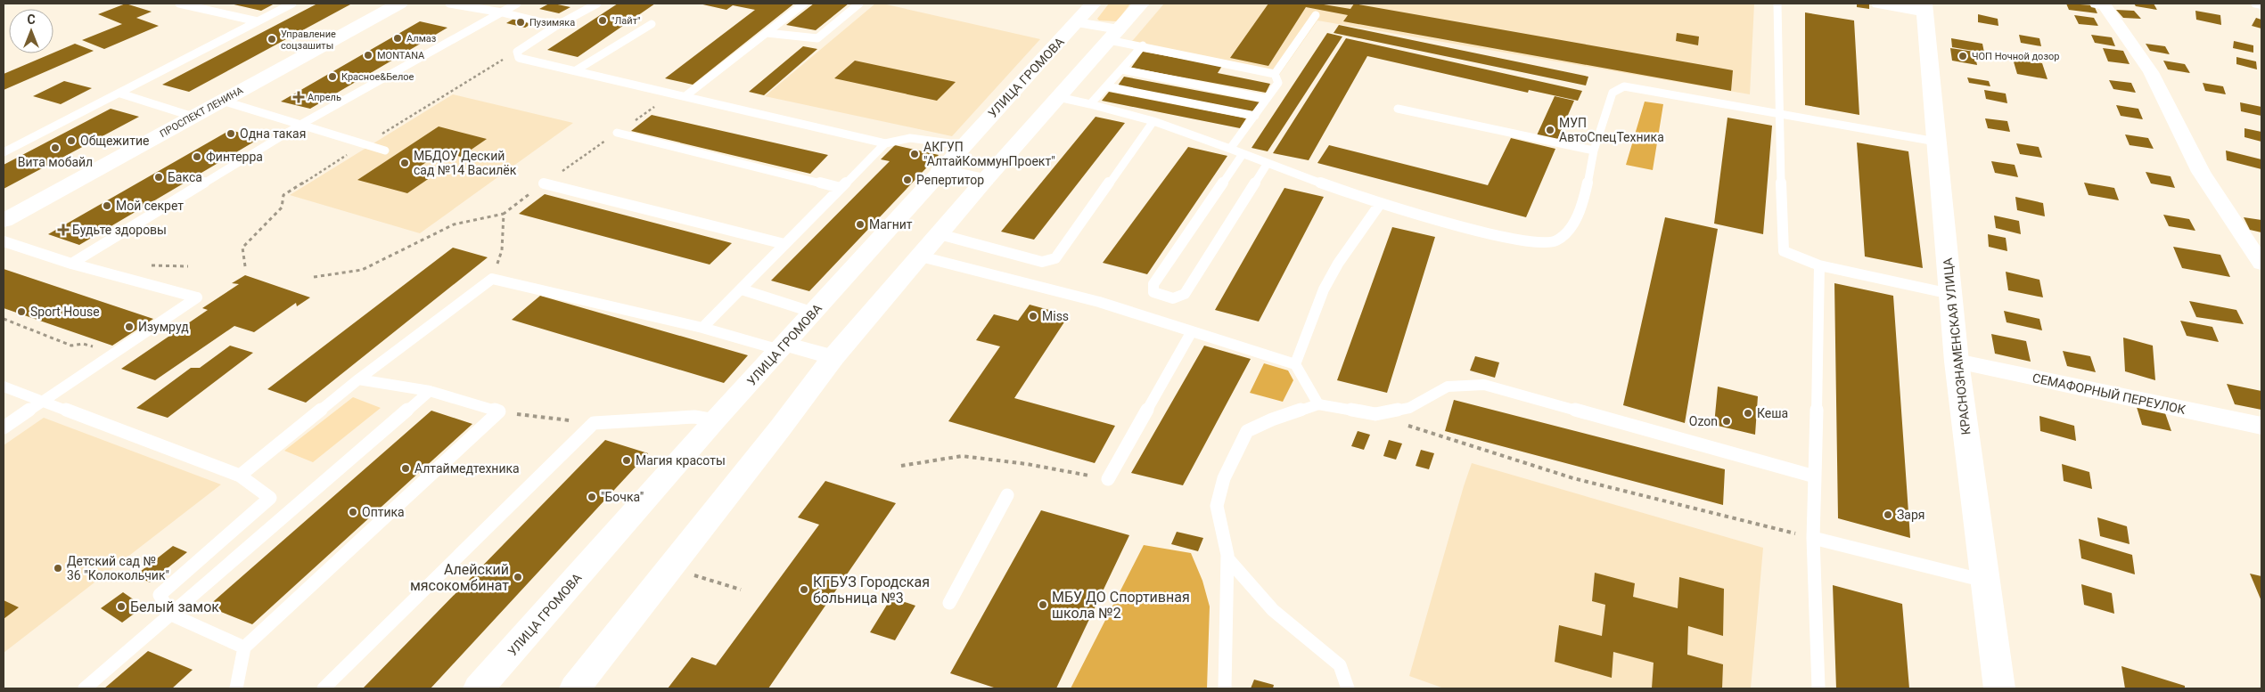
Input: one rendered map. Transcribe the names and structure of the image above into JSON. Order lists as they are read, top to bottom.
{
  "streets": {
    "street": [
      "УЛИЦА ГРОМОВА",
      "ПРОСПЕКТ ЛЕНИНА",
      "КРАСНОЗНАМЕНСКАЯ УЛИЦА",
      "СЕМАФОРНЫЙ ПЕРЕУЛОК"
    ]
  },
  "crossings": [
    ["КРАСНОЗНАМЕНСКАЯ УЛИЦА", "СЕМАФОРНЫЙ ПЕРЕУЛОК"]
  ],
  "places": {
    "other": [
      "\"Лайт\"",
      "Пузимяка",
      "Алмаз",
      "Управление соцзашиты",
      "MONTANA",
      "ЧОП Ночной дозор",
      "Красное&Белое",
      "МУП АвтоСпецТехника",
      "Одна такая",
      "Общежитие",
      "Вита мобайл",
      "АКГУП \"АлтайКоммунПроект\"",
      "Финтерра",
      "МБДОУ Деский сад №14 Василёк",
      "Бакса",
      "Репертитор",
      "Мой секрет",
      "Магнит",
      "Sport House",
      "Miss",
      "Изумруд",
      "Кеша",
      "Ozon",
      "Магия красоты",
      "Алтаймедтехника",
      "\"Бочка\"",
      "Оптика",
      "Заря",
      "Детский сад № 36 \"Колокольчик\"",
      "Алейский мясокомбинат",
      "КГБУЗ Городская больница №3",
      "МБУ ДО Спортивная школа №2",
      "Белый замок"
    ],
    "health": ["Апрель", "Будьте здоровы"]
  },
  "north": "top"
}
